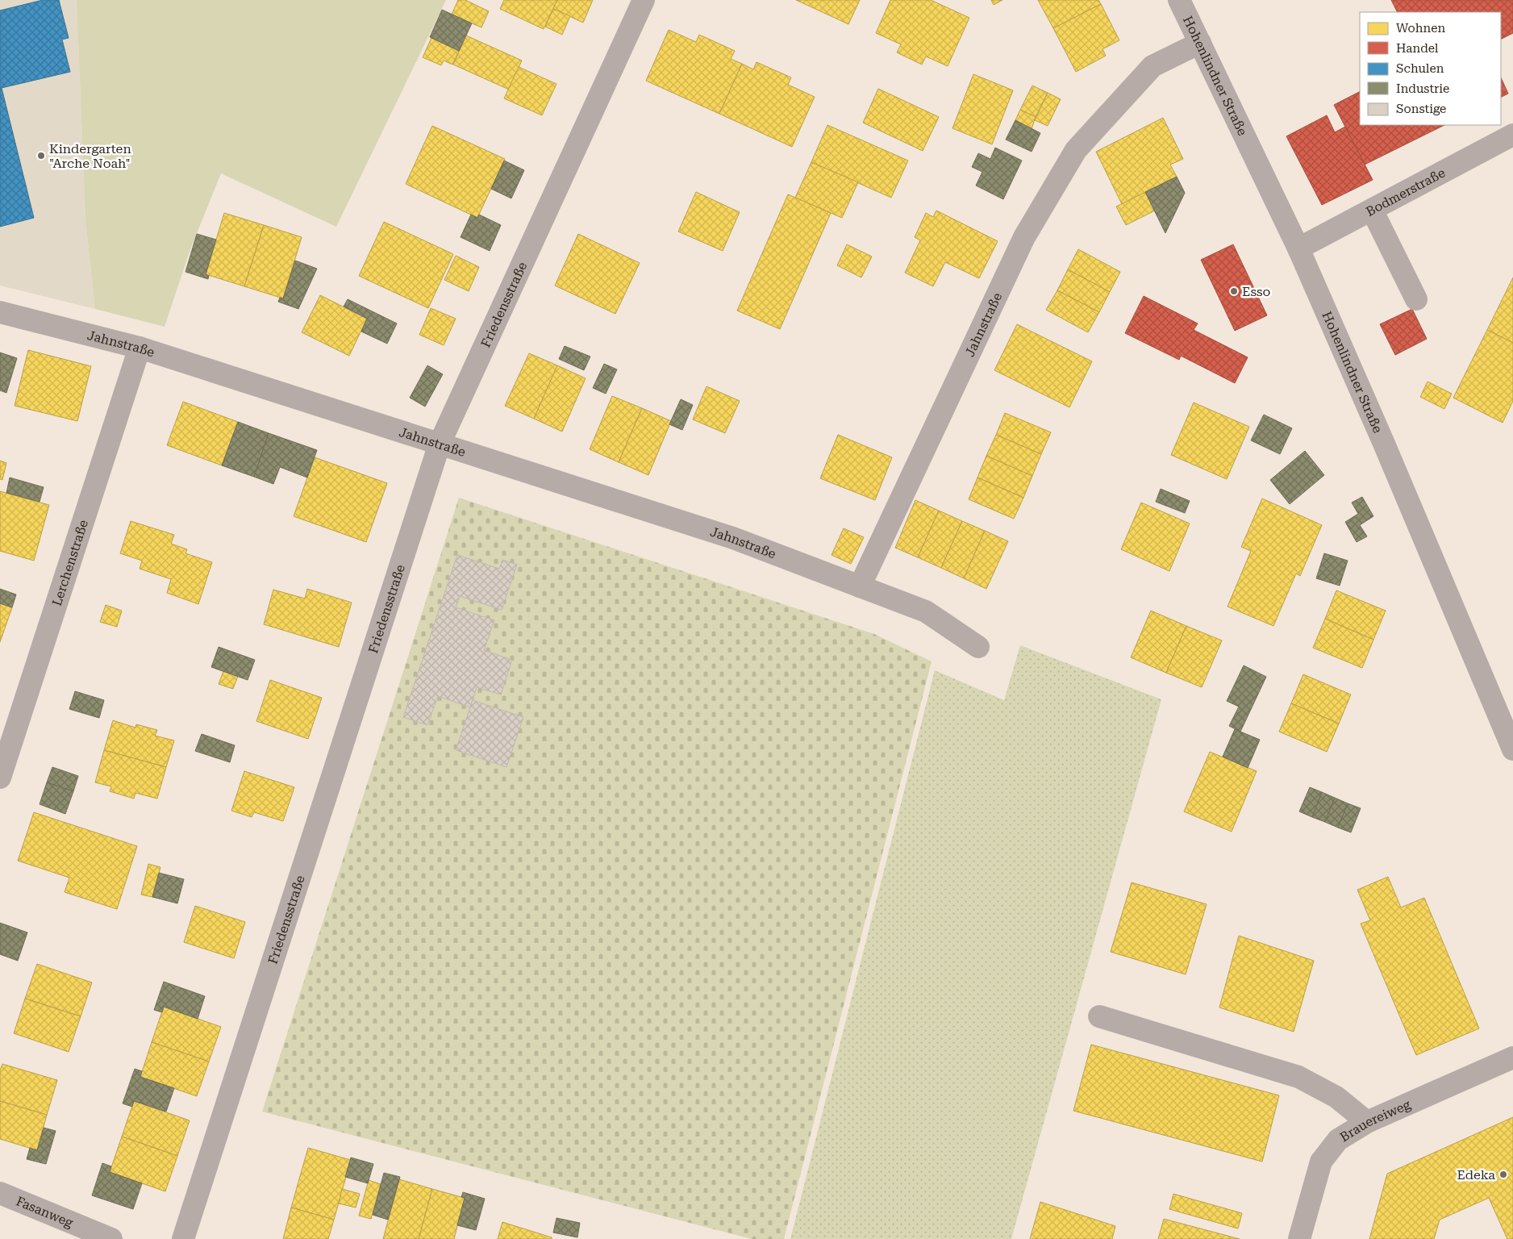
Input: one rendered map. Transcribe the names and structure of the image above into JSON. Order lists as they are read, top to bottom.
{
  "streets": {
    "street": [
      "Hohenlindner Straße",
      "Bodmerstraße",
      "Friedensstraße",
      "Jahnstraße",
      "Lerchenstraße",
      "Brauereiweg",
      "Fasanweg"
    ]
  },
  "crossings": [
    ["Hohenlindner Straße", "Bodmerstraße"],
    ["Hohenlindner Straße", "Jahnstraße"],
    ["Friedensstraße", "Jahnstraße"],
    ["Jahnstraße", "Lerchenstraße"]
  ],
  "places": ["Kindergarten \"Arche Noah\"", "Esso", "Edeka"],
  "legend": [
    "Wohnen",
    "Handel",
    "Schulen",
    "Industrie",
    "Sonstige"
  ]
}
